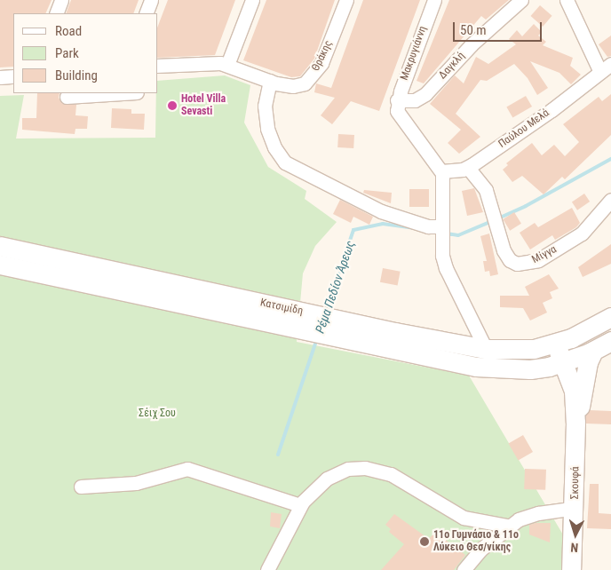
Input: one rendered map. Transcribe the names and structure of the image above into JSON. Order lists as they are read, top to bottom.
{
  "streets": {
    "main road": ["Κατσιμίδη", "Σκουφά"],
    "street": [
      "Μακρυγιάννη",
      "Θράκης",
      "Δαγκλή",
      "Παύλου Μελά",
      "Μίγγα"
    ]
  },
  "crossings": [
    ["Μακρυγιάννη", "Δαγκλή"],
    ["Παύλου Μελά", "Μίγγα"],
    ["Κατσιμίδη", "Σκουφά"]
  ],
  "water": ["Ρέμα Πεδίον Άρεως"],
  "parks": ["Σέιχ Σου"],
  "places": ["Hotel Villa Sevasti", "11ο Γυμνάσιο & 11ο Λύκειο Θεσ/νίκης"],
  "legend": ["Road", "Park", "Building"],
  "scale_bar": "50 m",
  "north": "bottom"
}
